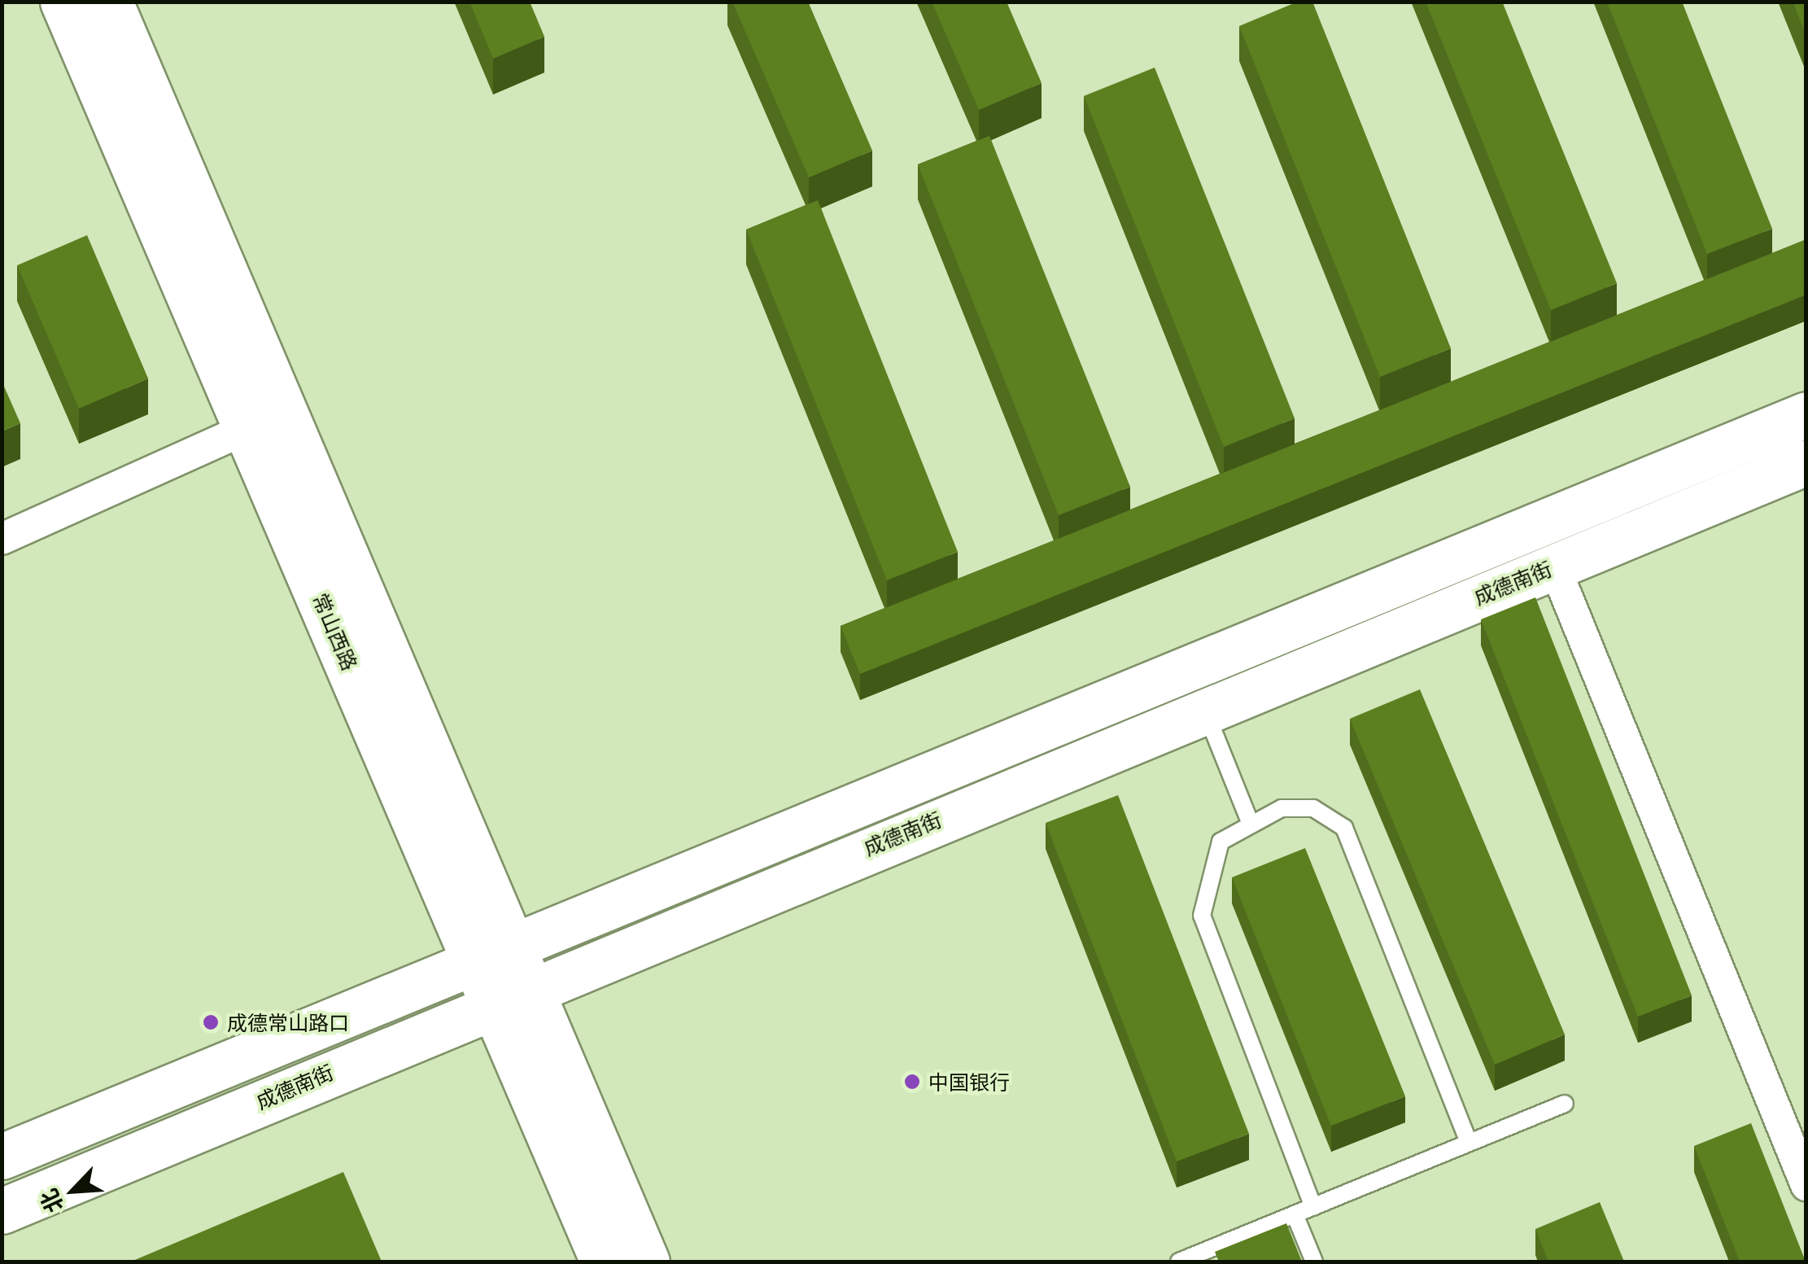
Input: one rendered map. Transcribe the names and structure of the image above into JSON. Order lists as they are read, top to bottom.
{
  "streets": {
    "main road": ["成德南街", "常山西路"]
  },
  "crossings": [
    ["成德南街", "常山西路"]
  ],
  "places": ["成德常山路口", "中国银行"],
  "north": "bottom left"
}
